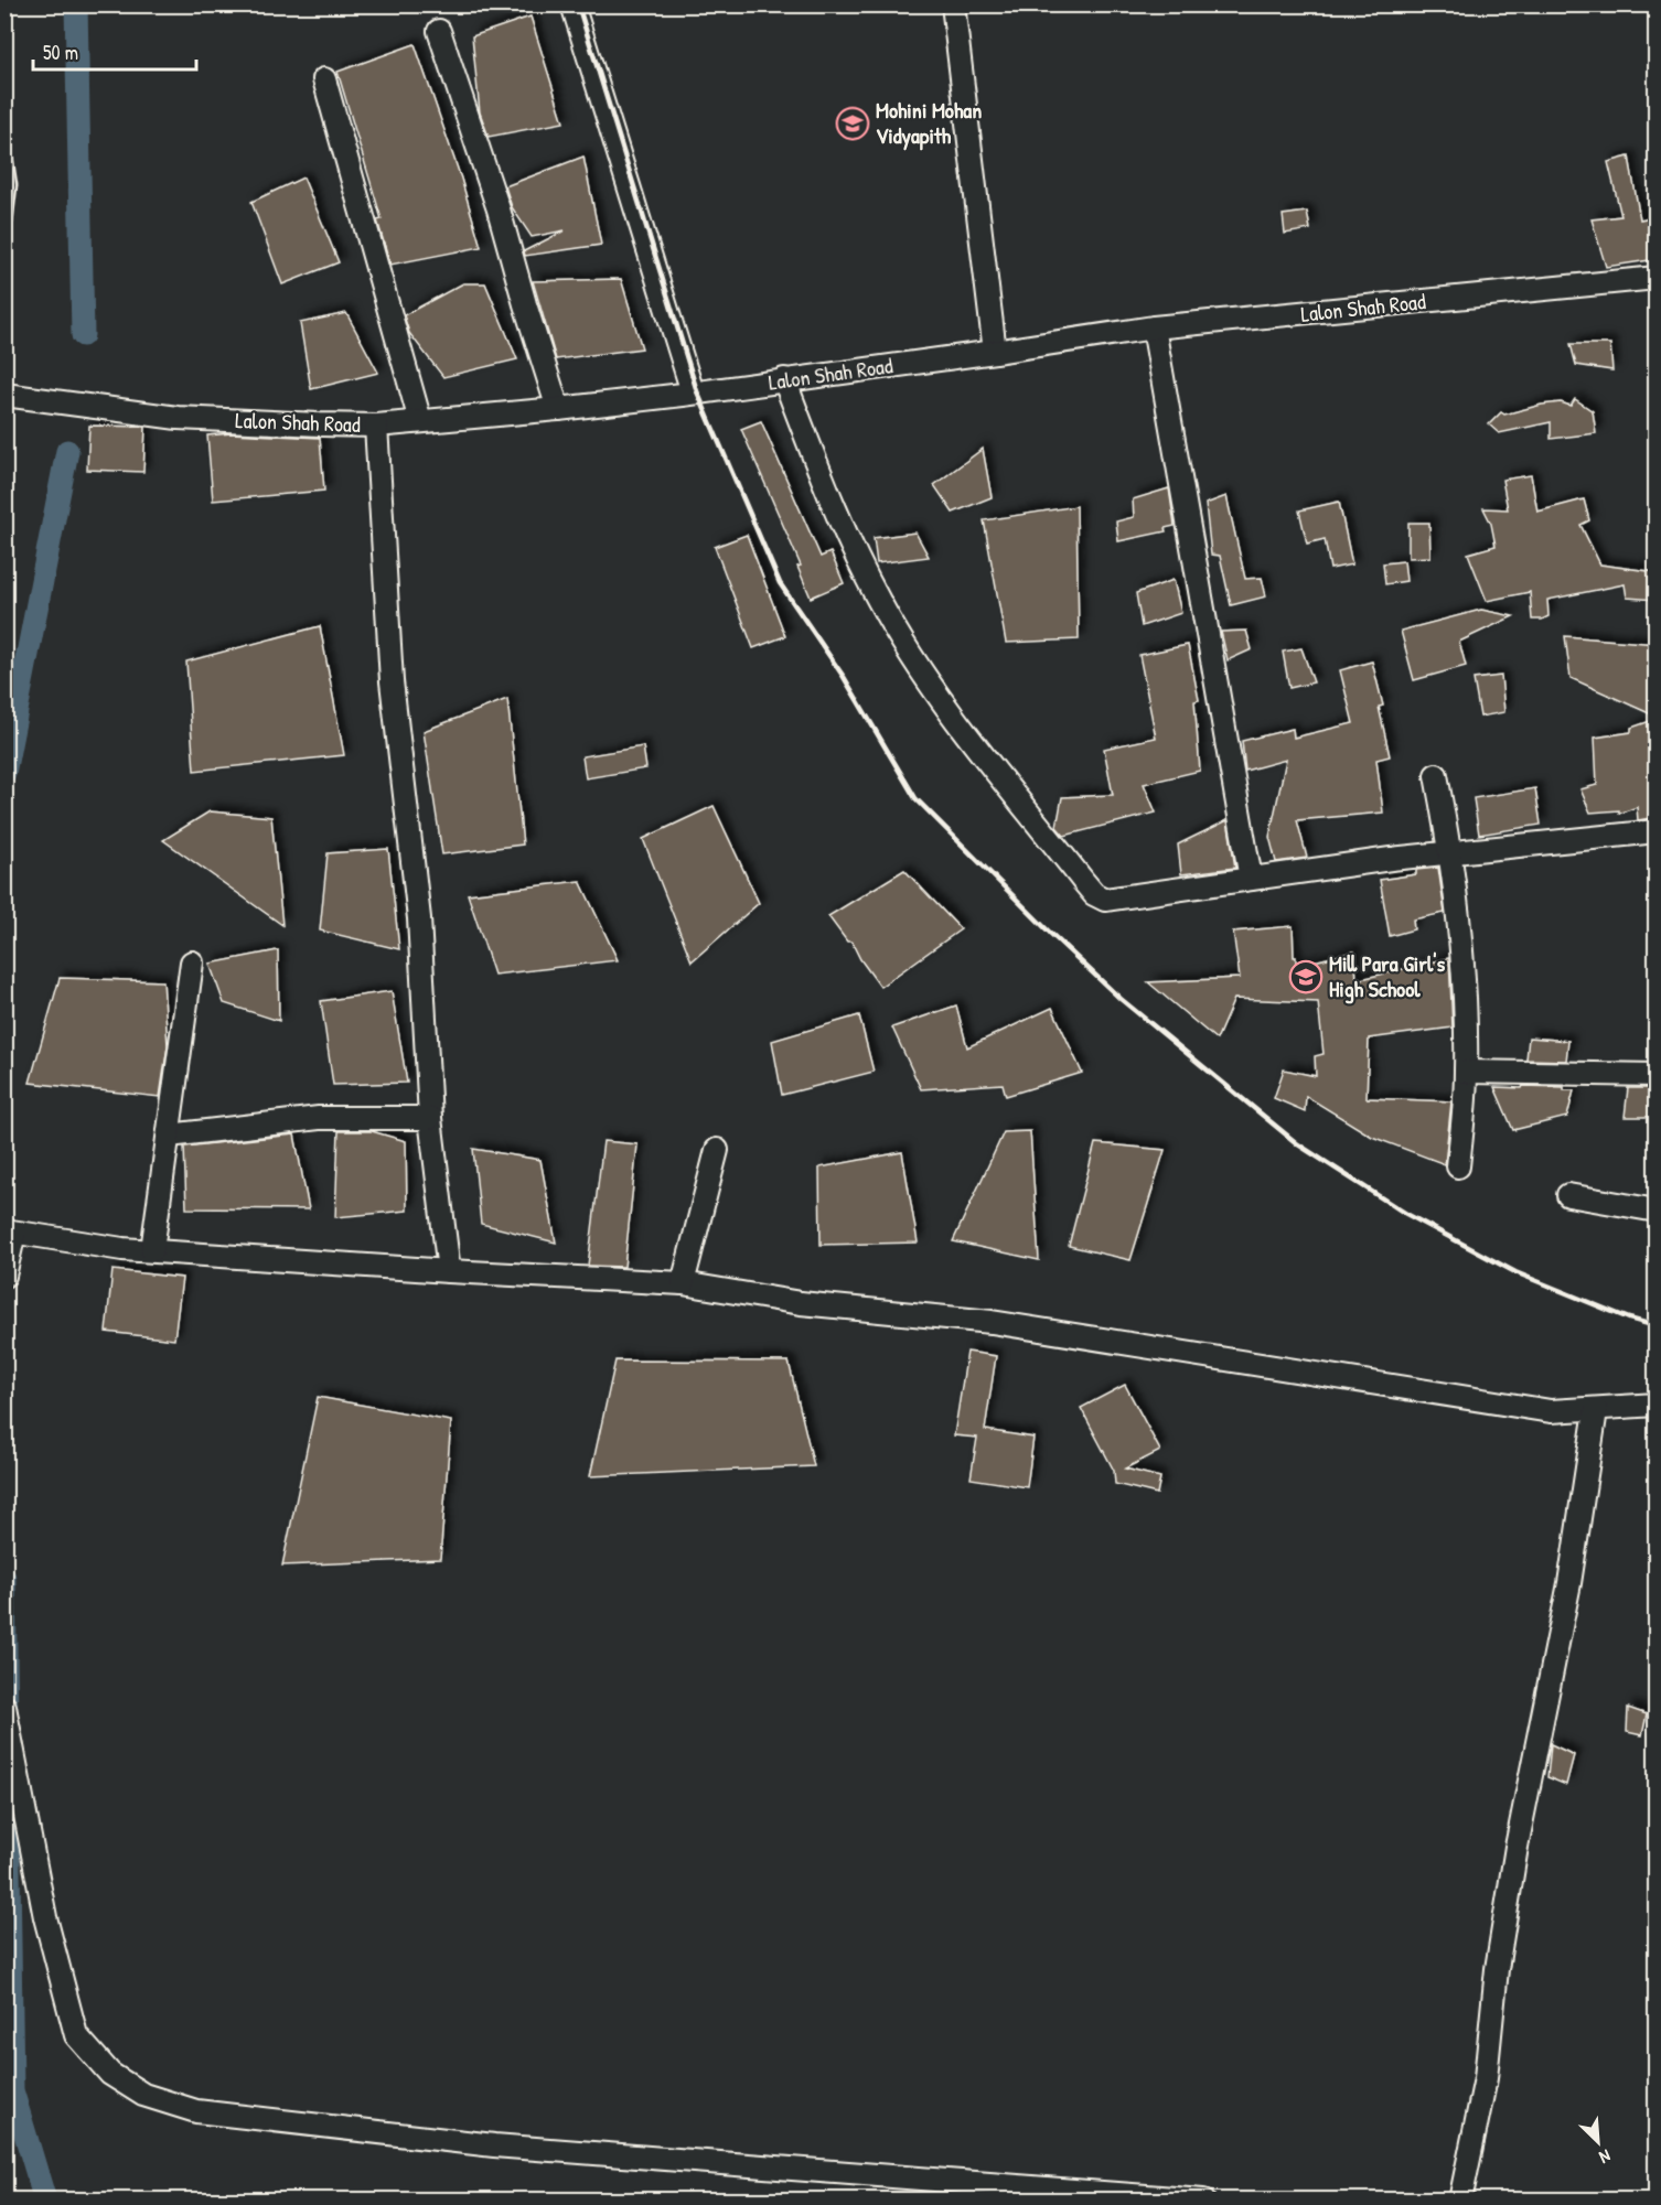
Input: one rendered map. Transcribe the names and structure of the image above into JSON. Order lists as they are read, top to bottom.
{
  "streets": {
    "street": ["Lalon Shah Road"]
  },
  "places": {
    "school or university": ["Mohini Mohan Vidyapith", "Mill Para Girl's High School"]
  },
  "scale_bar": "50 m",
  "north": "bottom right"
}
